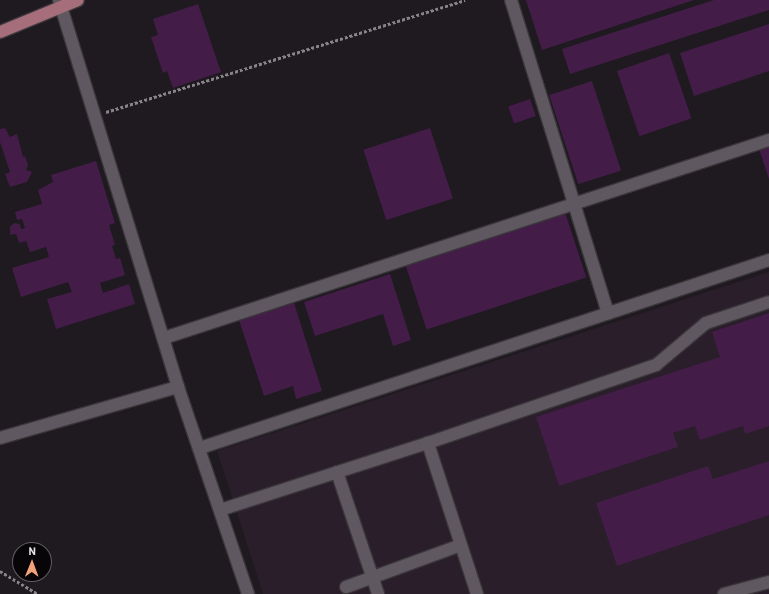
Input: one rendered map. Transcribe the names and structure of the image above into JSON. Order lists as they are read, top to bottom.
{
  "north": "top"
}
